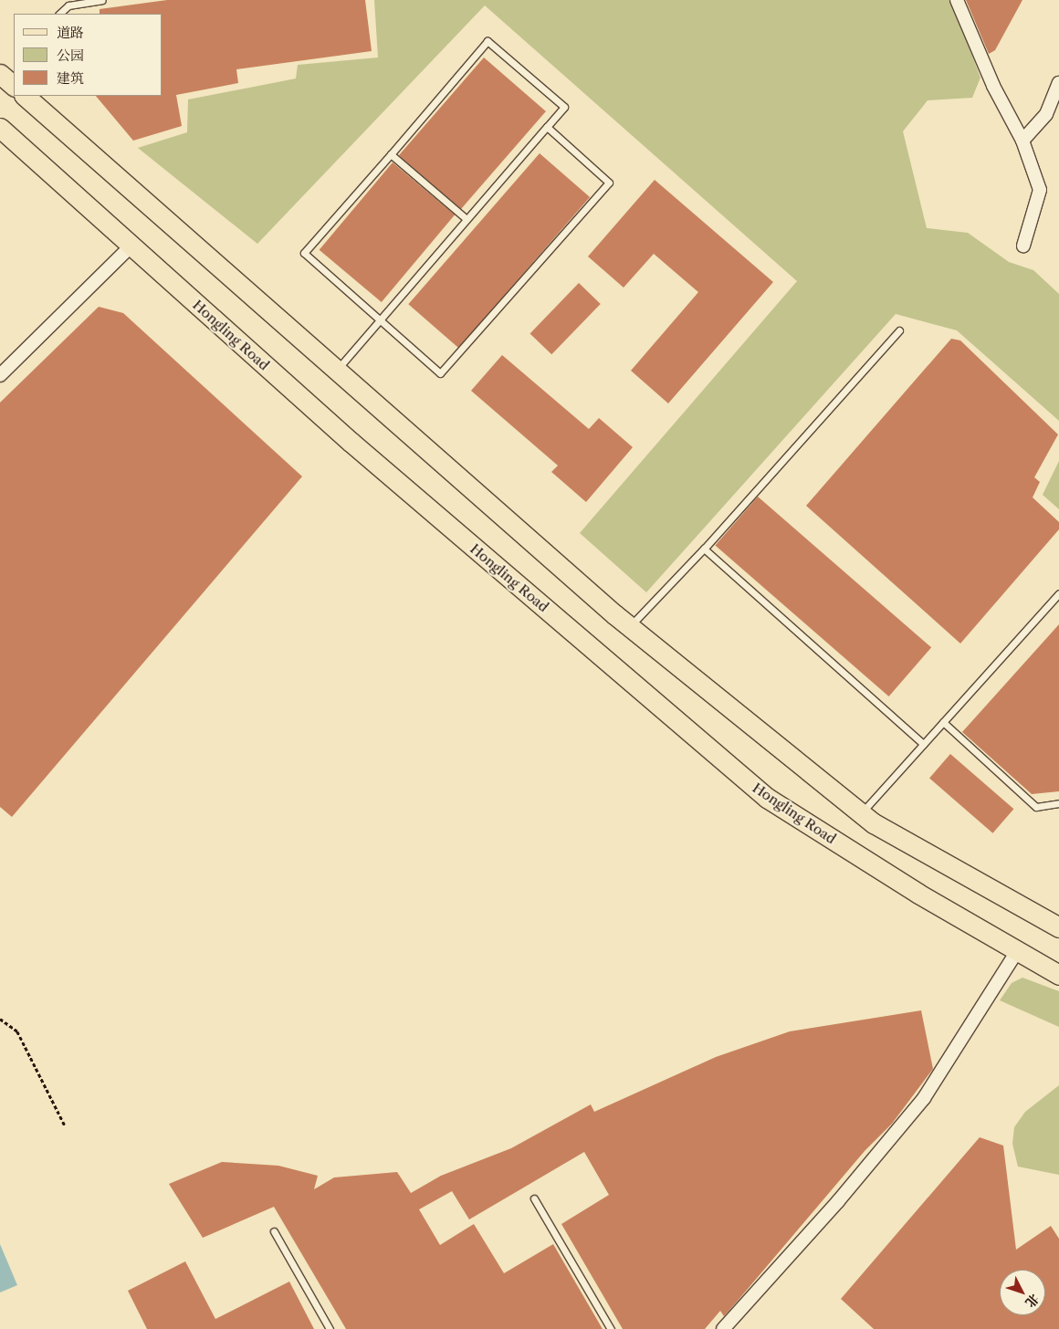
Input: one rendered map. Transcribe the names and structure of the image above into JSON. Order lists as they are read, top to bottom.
{
  "streets": {
    "main road": ["Hongling Road"]
  },
  "legend": ["道路", "公园", "建筑"],
  "north": "bottom right"
}
